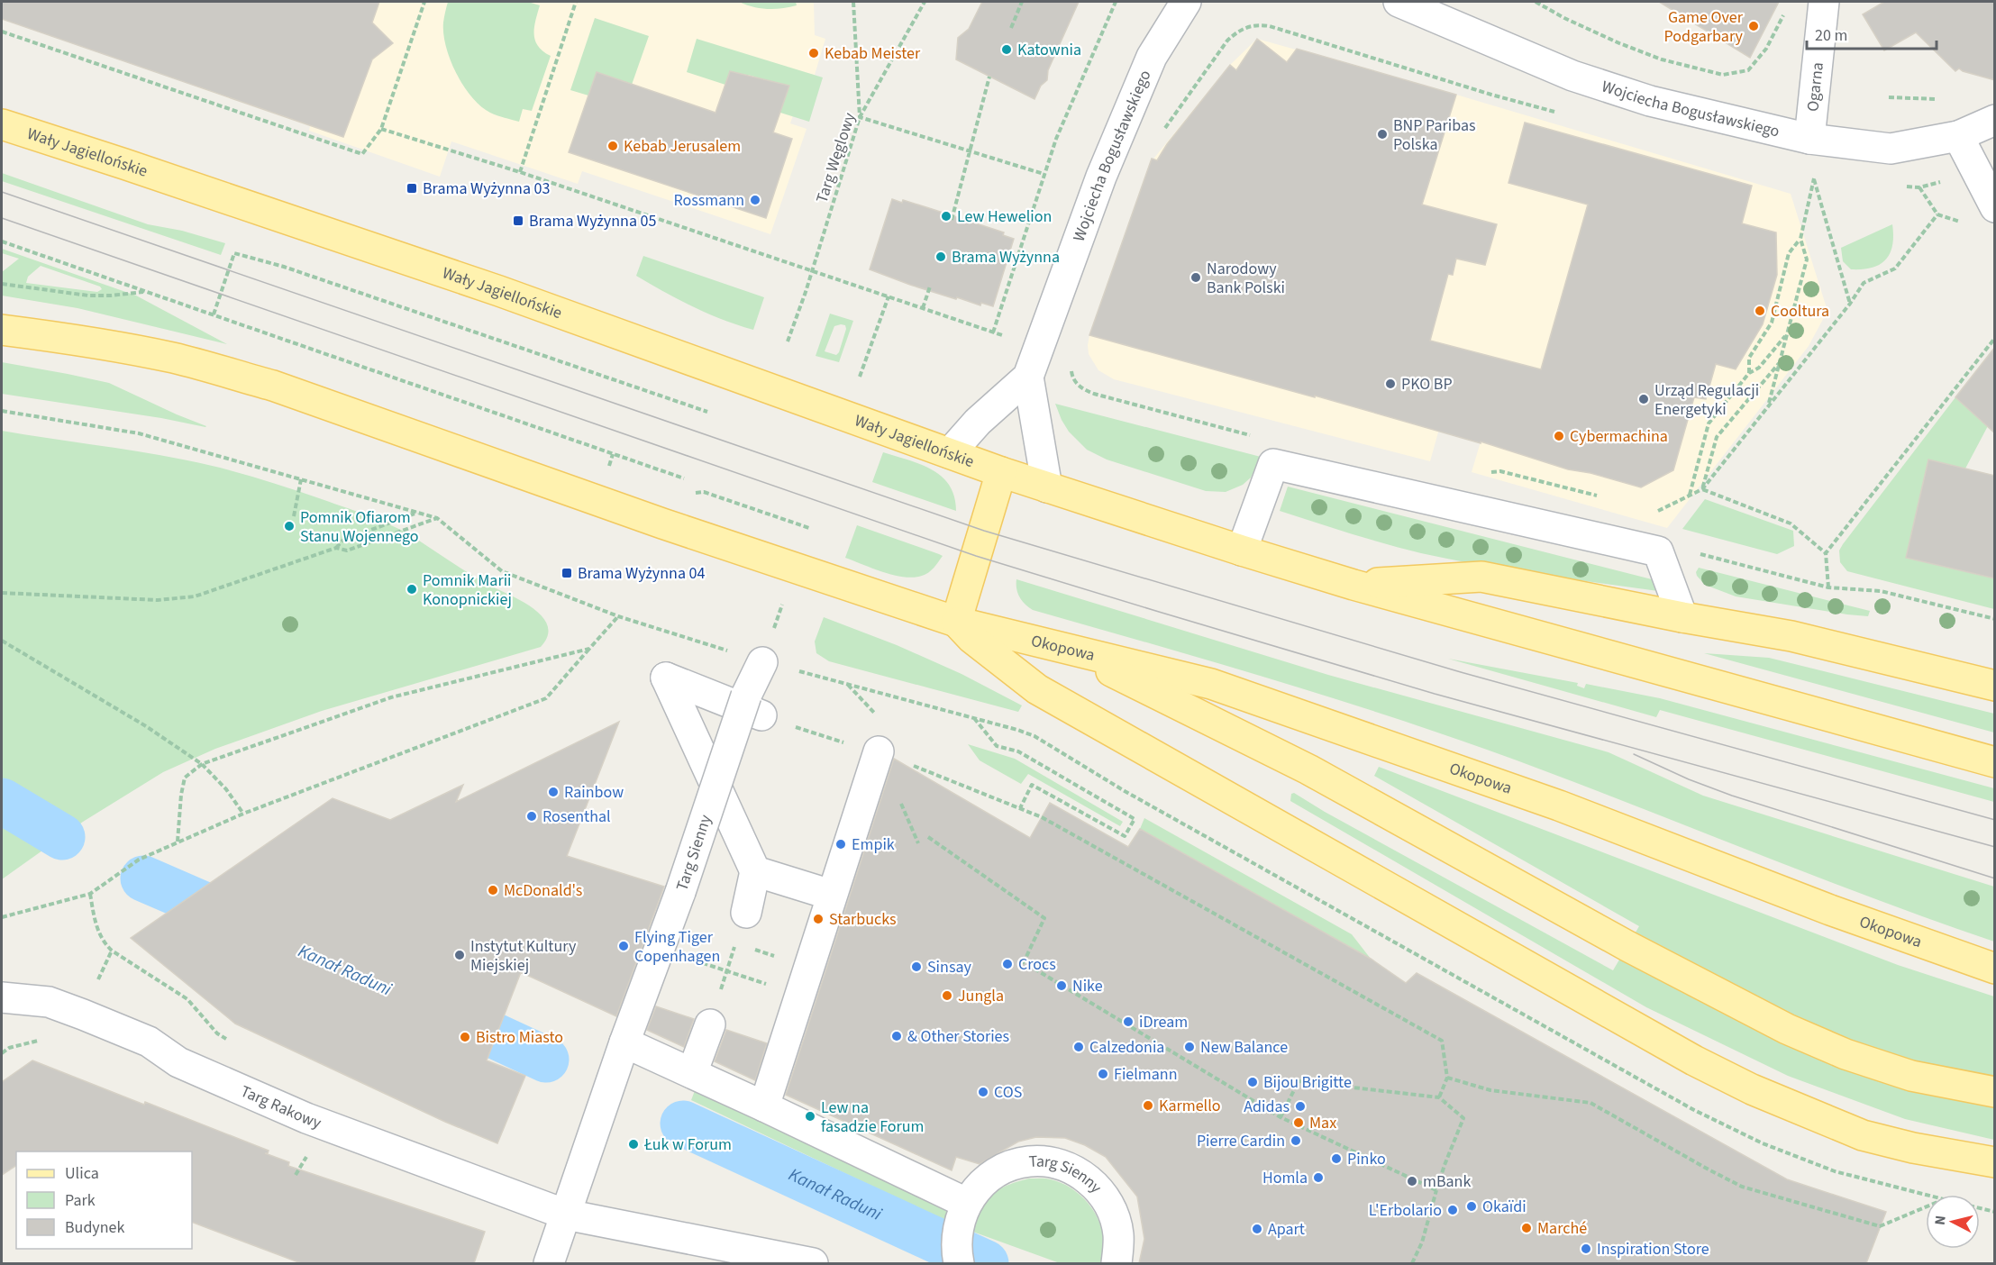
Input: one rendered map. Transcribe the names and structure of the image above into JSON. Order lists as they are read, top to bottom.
{
  "streets": {
    "main road": ["Wały Jagiellońskie", "Okopowa"],
    "street": [
      "Ogarna",
      "Wojciecha Bogusławskiego",
      "Targ Sienny",
      "Targ Rakowy"
    ],
    "path": ["Targ Węglowy"]
  },
  "crossings": [
    ["Ogarna", "Wojciecha Bogusławskiego"],
    ["Wojciecha Bogusławskiego", "Wały Jagiellońskie"],
    ["Targ Sienny", "Targ Rakowy"]
  ],
  "water": ["Kanał Raduni"],
  "places": {
    "other": [
      "Game Over Podgarbary",
      "Katownia",
      "Kebab Meister",
      "BNP Paribas Polska",
      "Kebab Jerusalem",
      "Rossmann",
      "Lew Hewelion",
      "Brama Wyżynna",
      "Narodowy Bank Polski",
      "Cooltura",
      "PKO BP",
      "Urząd Regulacji Energetyki",
      "Cybermachina",
      "Pomnik Ofiarom Stanu Wojennego",
      "Pomnik Marii Konopnickiej",
      "Rainbow",
      "Rosenthal",
      "Empik",
      "McDonald's",
      "Starbucks",
      "Flying Tiger Copenhagen",
      "Instytut Kultury Miejskiej",
      "Crocs",
      "Sinsay",
      "Nike",
      "Jungla",
      "iDream",
      "& Other Stories",
      "Bistro Miasto",
      "Calzedonia",
      "New Balance",
      "Fielmann",
      "Bijou Brigitte",
      "COS",
      "Karmello",
      "Adidas",
      "Lew na fasadzie Forum",
      "Max",
      "Pierre Cardin",
      "Łuk w Forum",
      "Pinko",
      "Homla",
      "mBank",
      "Okaïdi",
      "L'Erbolario",
      "Marché",
      "Apart",
      "Inspiration Store"
    ],
    "transit": ["Brama Wyżynna 03", "Brama Wyżynna 05", "Brama Wyżynna 04"]
  },
  "legend": ["Ulica", "Park", "Budynek"],
  "scale_bar": "20 m",
  "north": "left"
}
